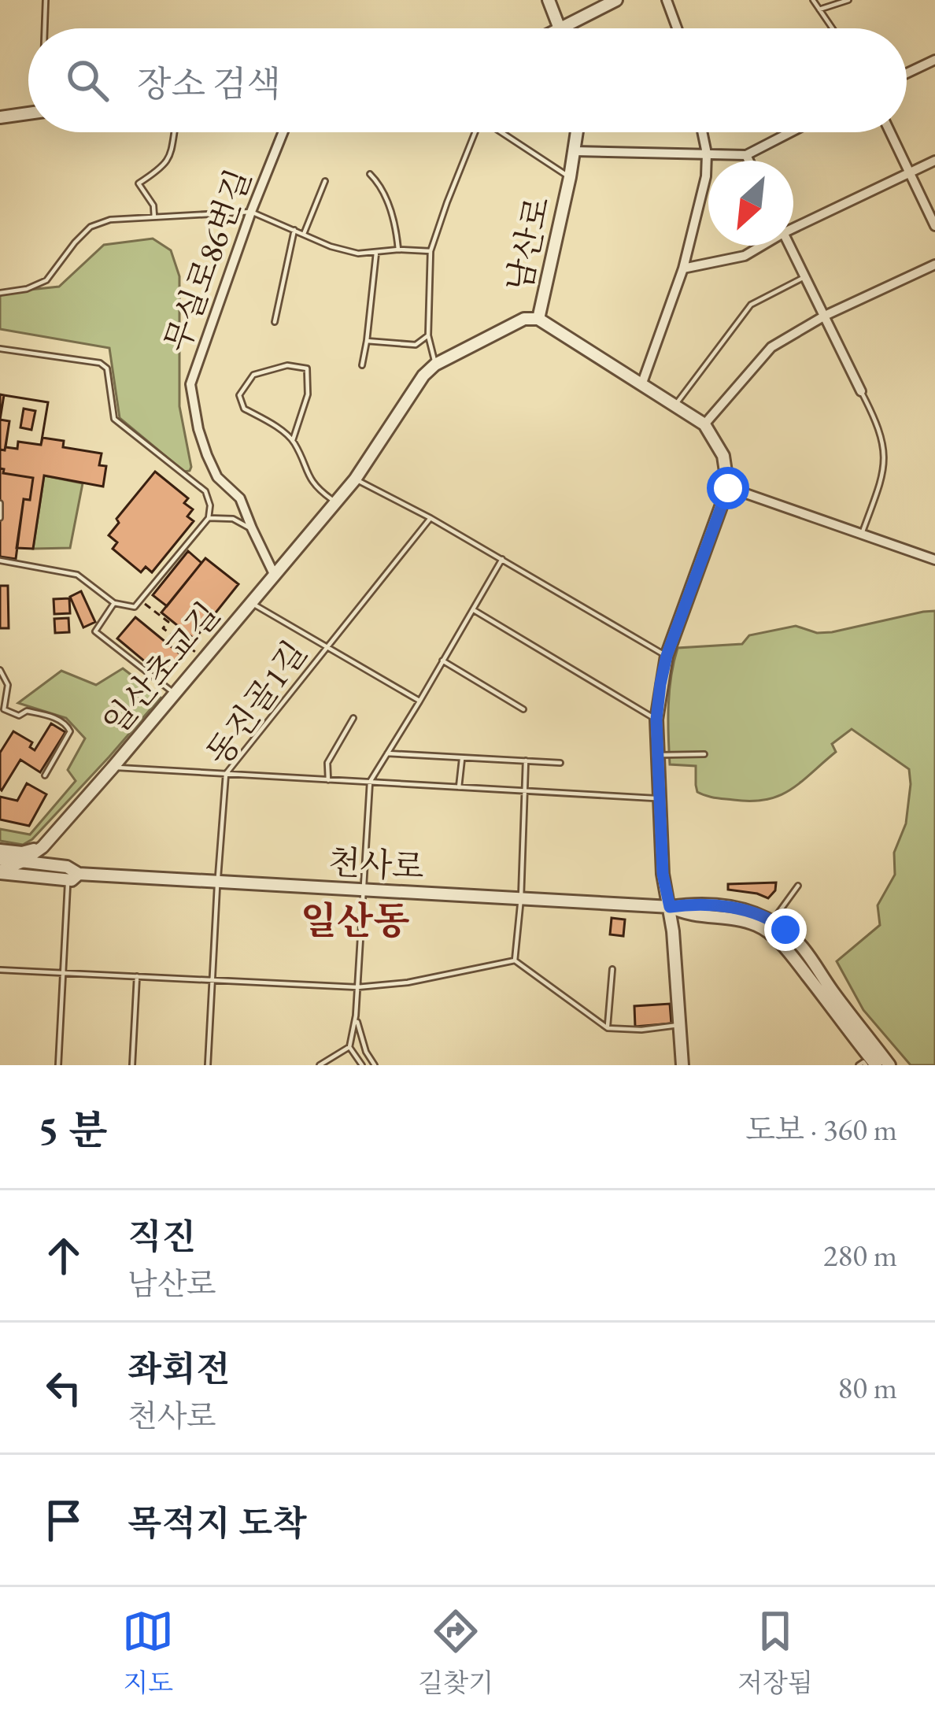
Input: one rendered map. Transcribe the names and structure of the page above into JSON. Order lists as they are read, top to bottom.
{
  "streets": {
    "street": [
      "남산로",
      "무실로86번길",
      "일산초교길",
      "천사로"
    ],
    "lane": ["동진골1길"]
  },
  "crossings": [
    ["남산로", "일산초교길"],
    ["무실로86번길", "일산초교길"],
    ["일산초교길", "천사로"],
    ["동진골1길", "천사로"]
  ],
  "districts": ["일산동"],
  "north": "bottom left",
  "page": {
    "search": "장소 검색",
    "heading": ["5 분", "도보 · 360 m"],
    "list": [
      ["직진", "남산로", "280 m"],
      ["좌회전", "천사로", "80 m"],
      "목적지 도착"
    ],
    "nav": ["지도", "길찾기", "저장됨"]
  }
}
